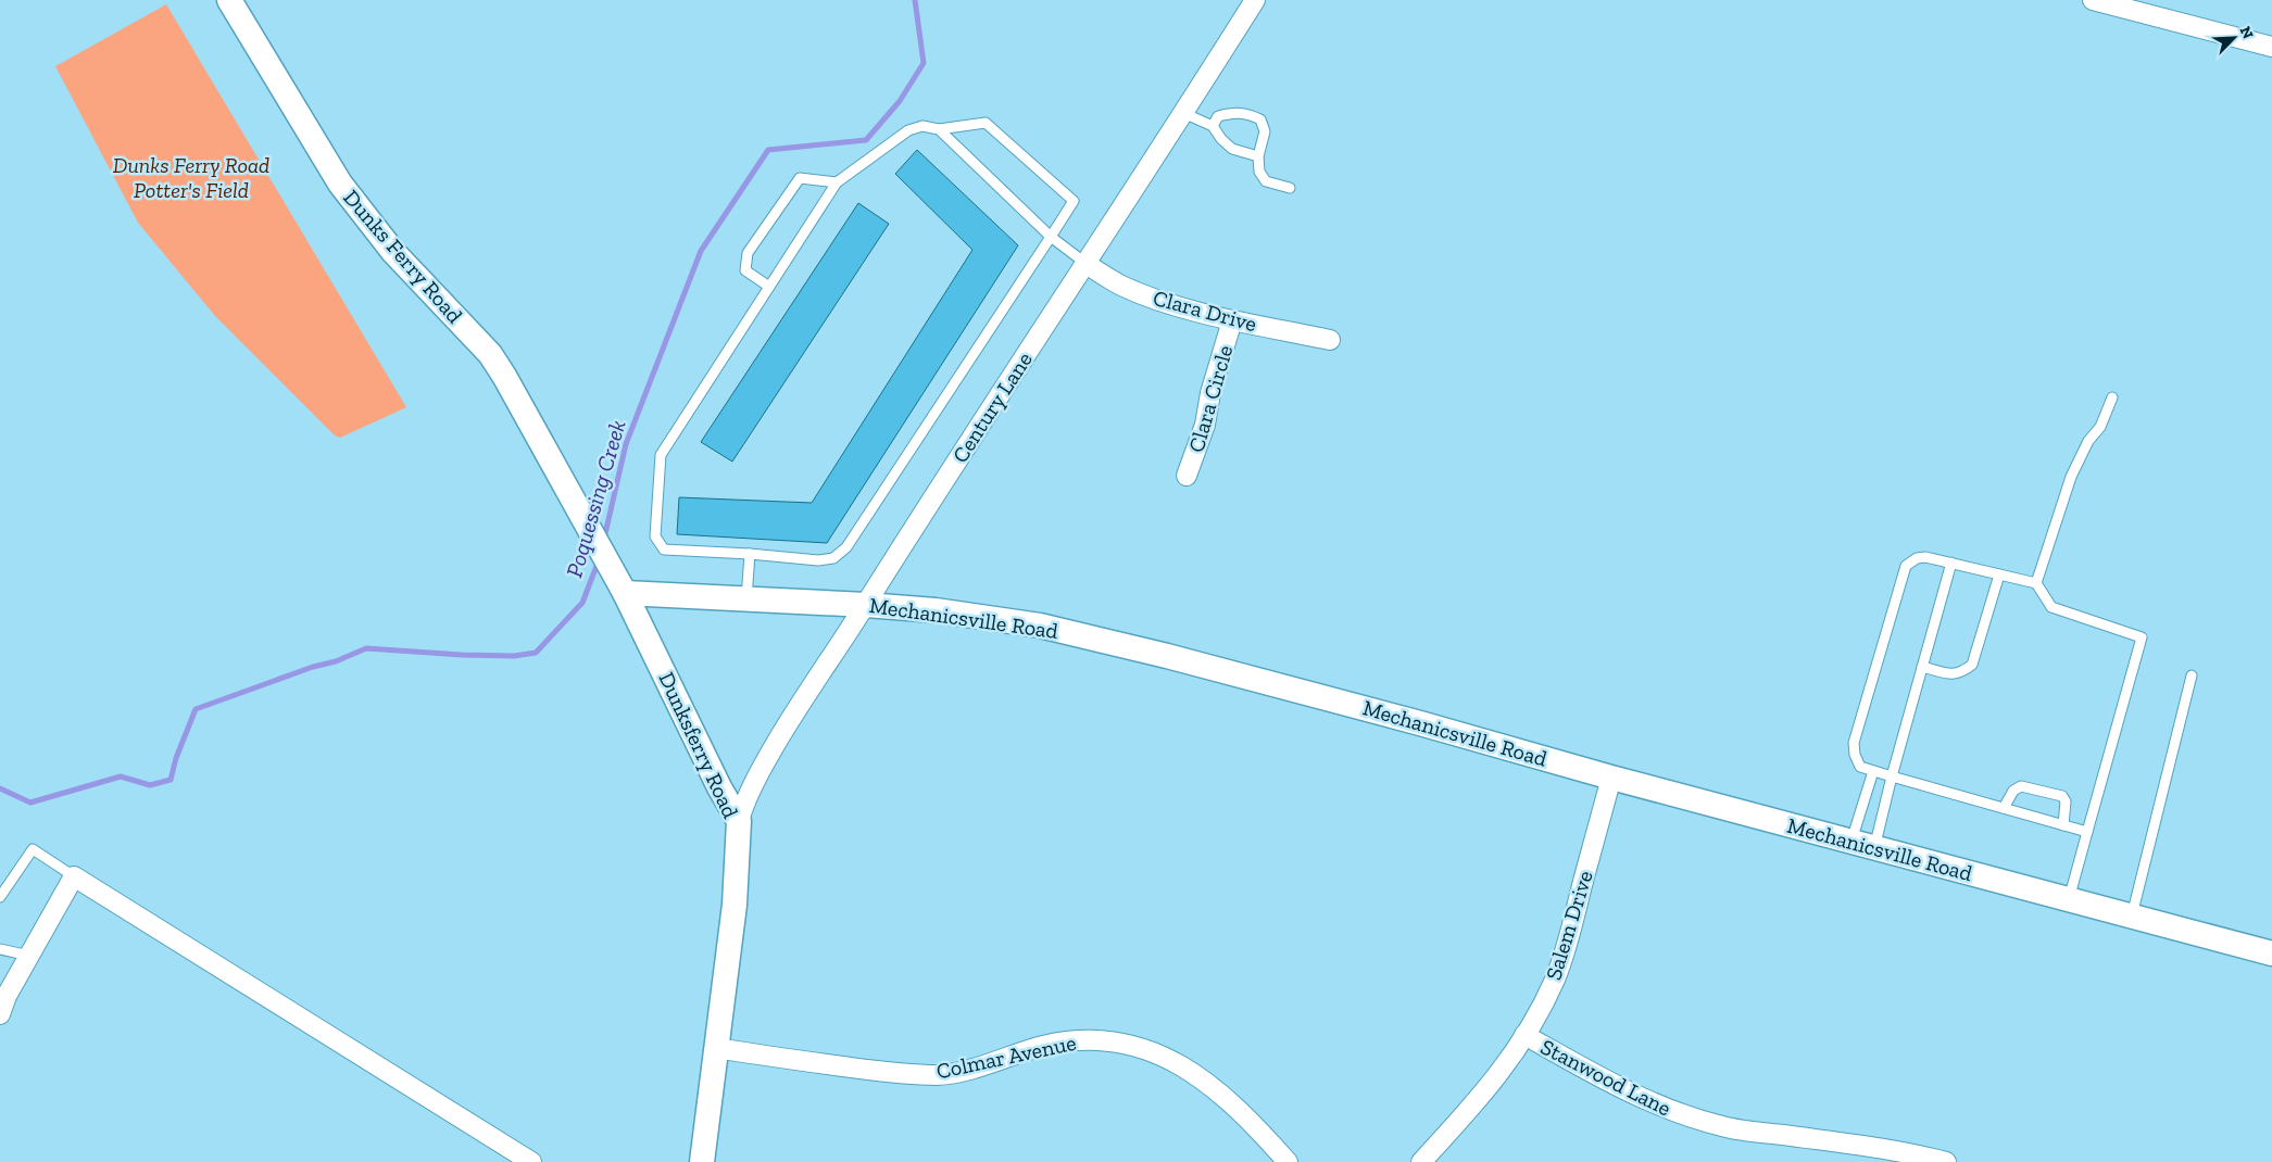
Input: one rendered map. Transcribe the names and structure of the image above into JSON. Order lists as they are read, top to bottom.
{
  "streets": {
    "street": [
      "Dunks Ferry Road",
      "Clara Drive",
      "Clara Circle",
      "Century Lane",
      "Mechanicsville Road",
      "Dunksferry Road",
      "Salem Drive",
      "Colmar Avenue",
      "Stanwood Lane"
    ]
  },
  "crossings": [
    ["Dunks Ferry Road", "Dunksferry Road"],
    ["Clara Drive", "Clara Circle"],
    ["Clara Drive", "Century Lane"],
    ["Century Lane", "Mechanicsville Road"],
    ["Century Lane", "Dunksferry Road"],
    ["Mechanicsville Road", "Dunksferry Road"],
    ["Mechanicsville Road", "Salem Drive"],
    ["Dunksferry Road", "Colmar Avenue"],
    ["Salem Drive", "Stanwood Lane"]
  ],
  "water": ["Poquessing Creek"],
  "parks": ["Dunks Ferry Road Potter's Field"],
  "north": "top right"
}
